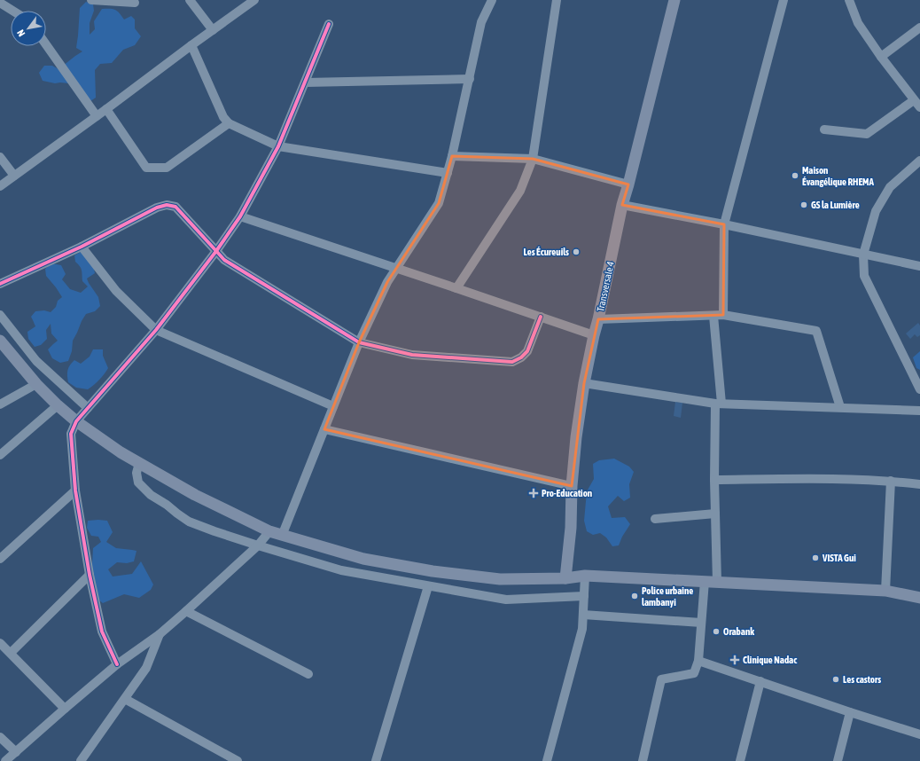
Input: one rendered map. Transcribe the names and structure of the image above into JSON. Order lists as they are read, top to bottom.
{
  "streets": {
    "main road": ["Transversale 4"]
  },
  "places": {
    "other": [
      "Maison Évangélique RHEMA",
      "GS la Lumière",
      "Les Écureuils",
      "VISTA Gui",
      "Police urbaine lambanyi",
      "Orabank",
      "Les castors"
    ],
    "health": ["Pro-Education", "Clinique Nadac"]
  },
  "north": "bottom left"
}
